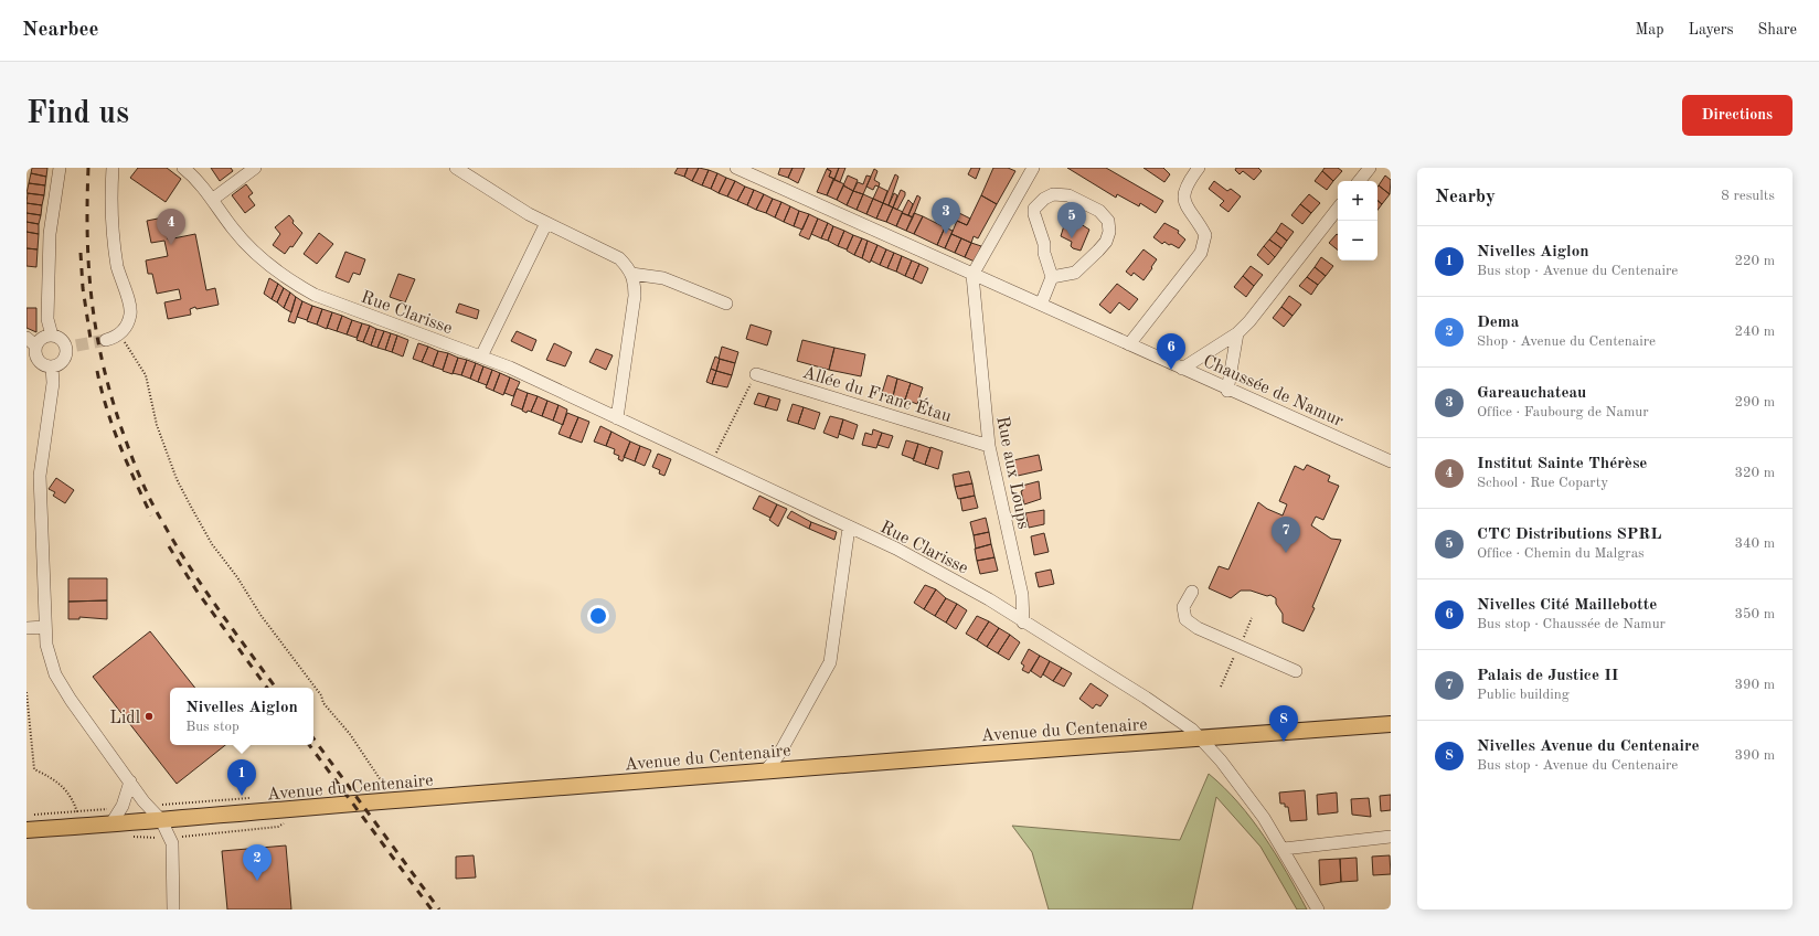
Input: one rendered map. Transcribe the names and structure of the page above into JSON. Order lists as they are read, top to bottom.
{
  "streets": {
    "main road": ["Avenue du Centenaire"],
    "street": [
      "Rue Clarisse",
      "Chaussée de Namur",
      "Allée du Franc Étau",
      "Rue aux Loups"
    ]
  },
  "crossings": [
    ["Rue Clarisse", "Rue aux Loups"],
    ["Rue Clarisse", "Avenue du Centenaire"],
    ["Chaussée de Namur", "Rue aux Loups"],
    ["Allée du Franc Étau", "Rue aux Loups"]
  ],
  "places": ["Lidl"],
  "page": {
    "header": "Nearbee",
    "nav": ["Map", "Layers", "Share"],
    "buttons": "Directions",
    "title": "Find us",
    "heading": ["Nearby", "8 results"],
    "map_buttons": ["+", "−"],
    "pins": [
      "3",
      "5",
      "4",
      "6",
      "7",
      "8",
      "1",
      "2"
    ],
    "list": [
      {
        "mark": "1",
        "name": "Nivelles Aiglon",
        "note": "Bus stop · Avenue du Centenaire",
        "value": "220 m"
      },
      {
        "mark": "2",
        "name": "Dema",
        "note": "Shop · Avenue du Centenaire",
        "value": "240 m"
      },
      {
        "mark": "3",
        "name": "Gareauchateau",
        "note": "Office · Faubourg de Namur",
        "value": "290 m"
      },
      {
        "mark": "4",
        "name": "Institut Sainte Thérèse",
        "note": "School · Rue Coparty",
        "value": "320 m"
      },
      {
        "mark": "5",
        "name": "CTC Distributions SPRL",
        "note": "Office · Chemin du Malgras",
        "value": "340 m"
      },
      {
        "mark": "6",
        "name": "Nivelles Cité Maillebotte",
        "note": "Bus stop · Chaussée de Namur",
        "value": "350 m"
      },
      {
        "mark": "7",
        "name": "Palais de Justice II",
        "note": "Public building",
        "value": "390 m"
      },
      {
        "mark": "8",
        "name": "Nivelles Avenue du Centenaire",
        "note": "Bus stop · Avenue du Centenaire",
        "value": "390 m"
      }
    ],
    "popup": ["Nivelles Aiglon", "Bus stop"]
  }
}
